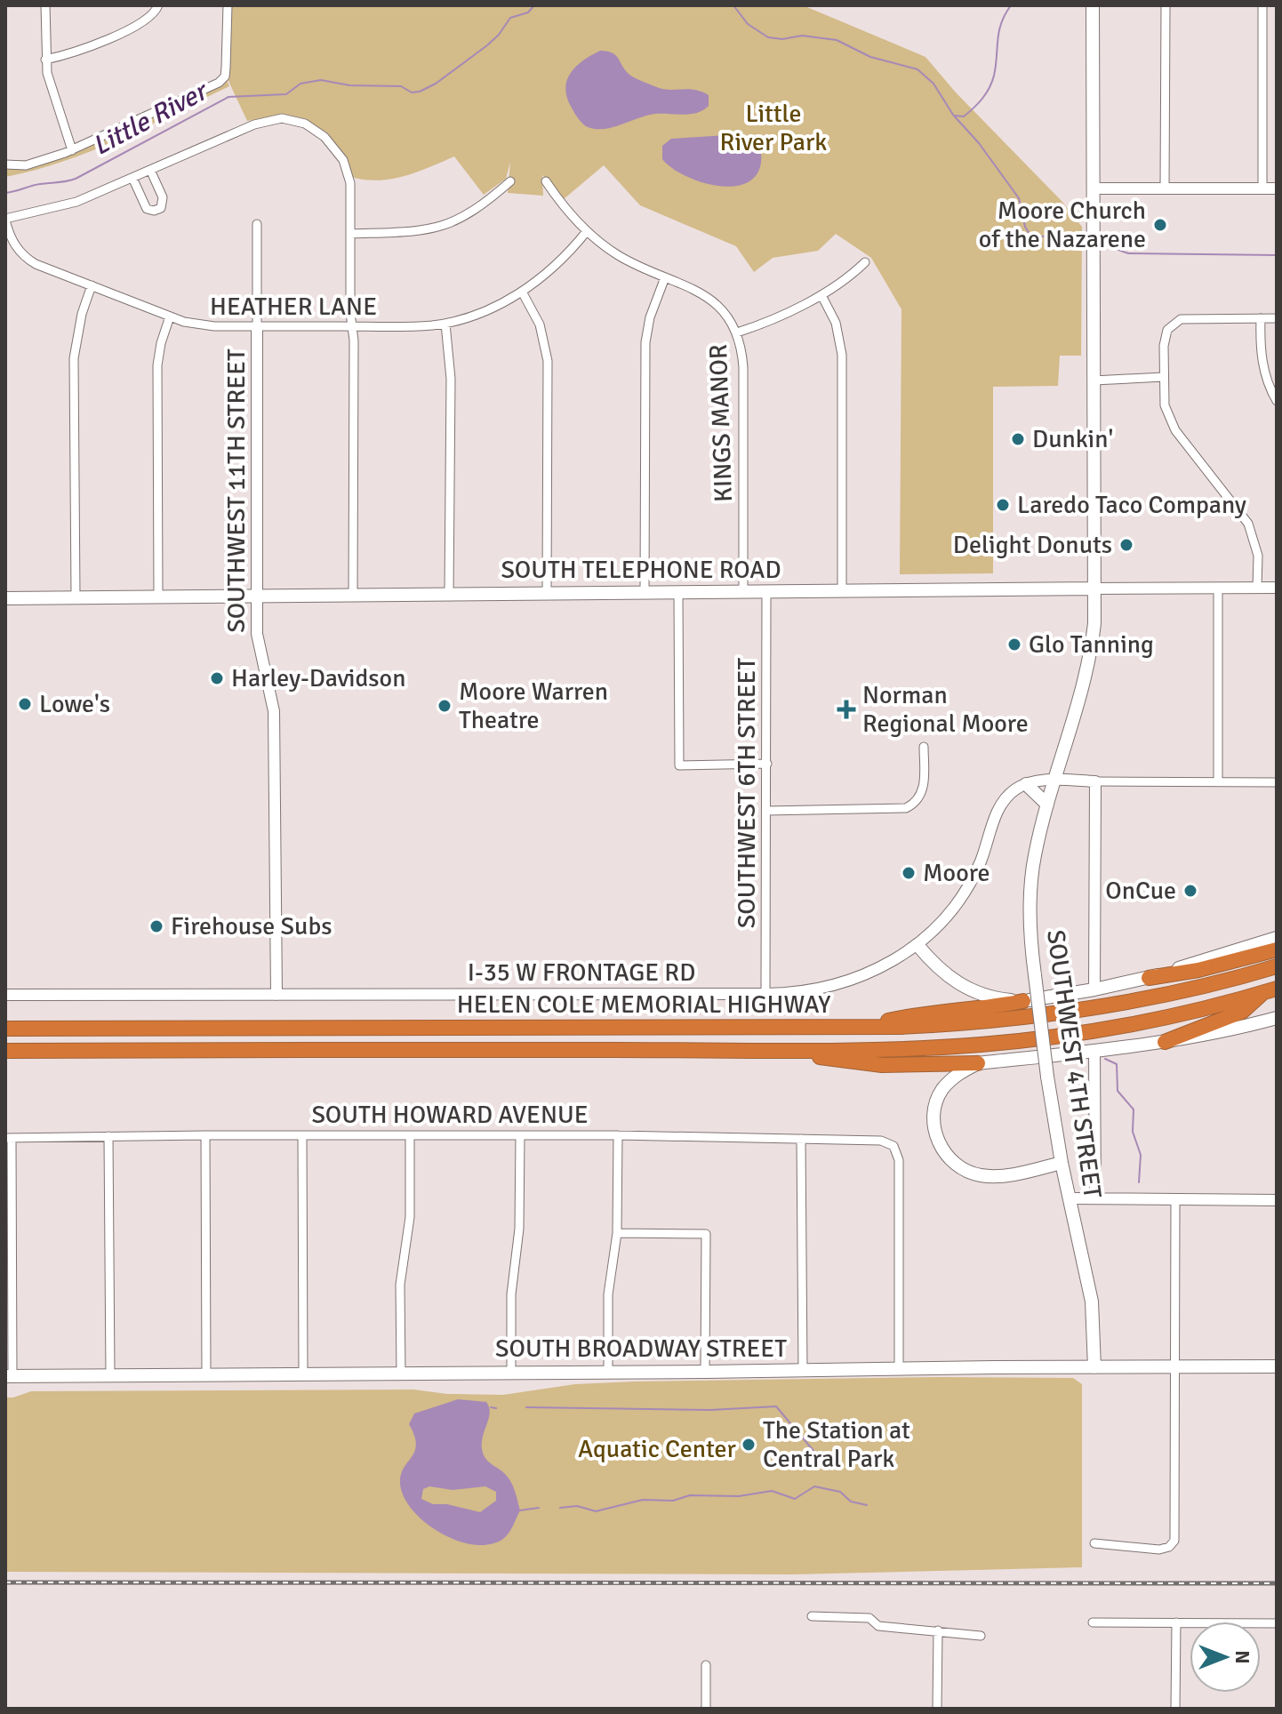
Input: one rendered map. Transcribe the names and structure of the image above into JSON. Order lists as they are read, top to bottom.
{
  "streets": {
    "highway": ["HELEN COLE MEMORIAL HIGHWAY"],
    "main road": ["SOUTH TELEPHONE ROAD", "SOUTHWEST 4TH STREET", "SOUTH BROADWAY STREET"],
    "street": [
      "HEATHER LANE",
      "KINGS MANOR",
      "SOUTHWEST 11TH STREET",
      "SOUTHWEST 6TH STREET",
      "I-35 W FRONTAGE RD",
      "SOUTH HOWARD AVENUE"
    ]
  },
  "crossings": [
    ["HEATHER LANE", "KINGS MANOR"],
    ["HEATHER LANE", "SOUTHWEST 11TH STREET"],
    ["KINGS MANOR", "SOUTH TELEPHONE ROAD"],
    ["SOUTHWEST 11TH STREET", "SOUTH TELEPHONE ROAD"],
    ["SOUTHWEST 11TH STREET", "I-35 W FRONTAGE RD"],
    ["SOUTH TELEPHONE ROAD", "SOUTHWEST 6TH STREET"],
    ["SOUTH TELEPHONE ROAD", "SOUTHWEST 4TH STREET"],
    ["SOUTHWEST 6TH STREET", "I-35 W FRONTAGE RD"],
    ["SOUTHWEST 4TH STREET", "SOUTH BROADWAY STREET"],
    ["SOUTH HOWARD AVENUE", "SOUTH BROADWAY STREET"]
  ],
  "water": ["Little River"],
  "parks": ["Little River Park", "Aquatic Center"],
  "places": {
    "other": [
      "Moore Church of the Nazarene",
      "Dunkin'",
      "Laredo Taco Company",
      "Delight Donuts",
      "Glo Tanning",
      "Harley-Davidson",
      "Lowe's",
      "Moore Warren Theatre",
      "Moore",
      "OnCue",
      "Firehouse Subs",
      "The Station at Central Park"
    ],
    "health": ["Norman Regional Moore"]
  },
  "north": "right"
}
